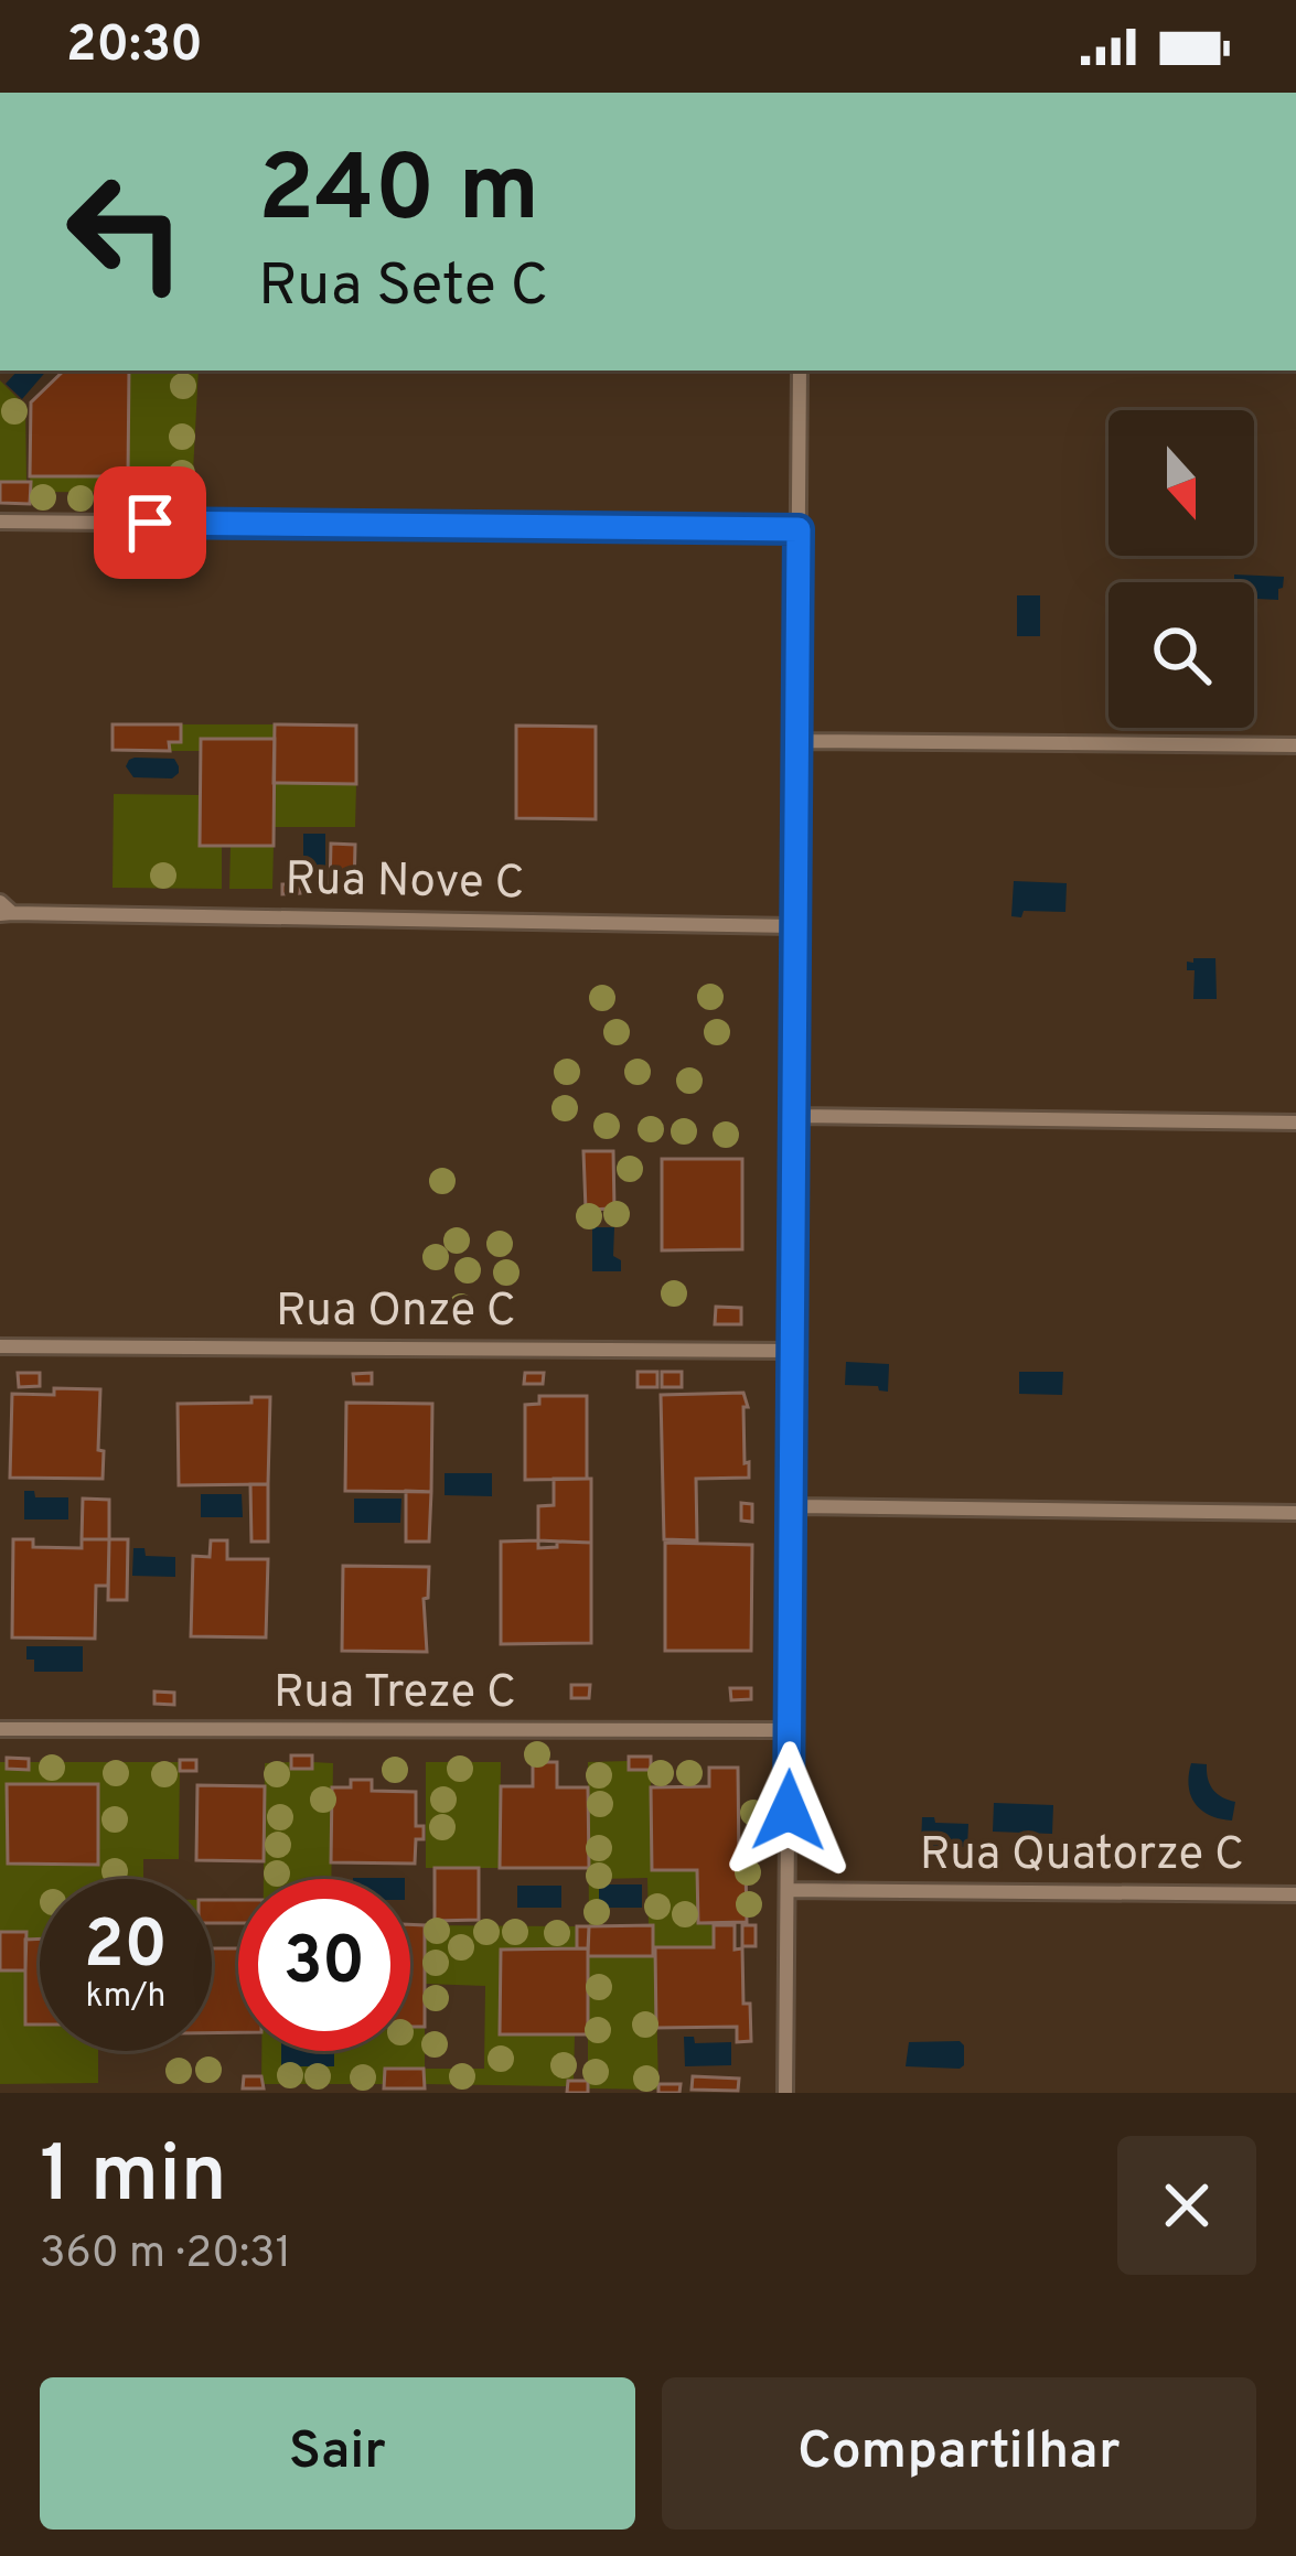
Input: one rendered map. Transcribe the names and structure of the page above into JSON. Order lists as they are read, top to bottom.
{
  "streets": {
    "street": [
      "Rua Nove C",
      "Rua Onze C",
      "Rua Treze C",
      "Rua Quatorze C"
    ]
  },
  "north": "bottom",
  "page": {
    "status": "20:30",
    "turn": ["240 m", "Rua Sete C"],
    "speed": "20 km/h",
    "limit": "30",
    "heading": ["1 min", "360 m · 20:31"],
    "buttons": ["Sair", "Compartilhar"]
  }
}
